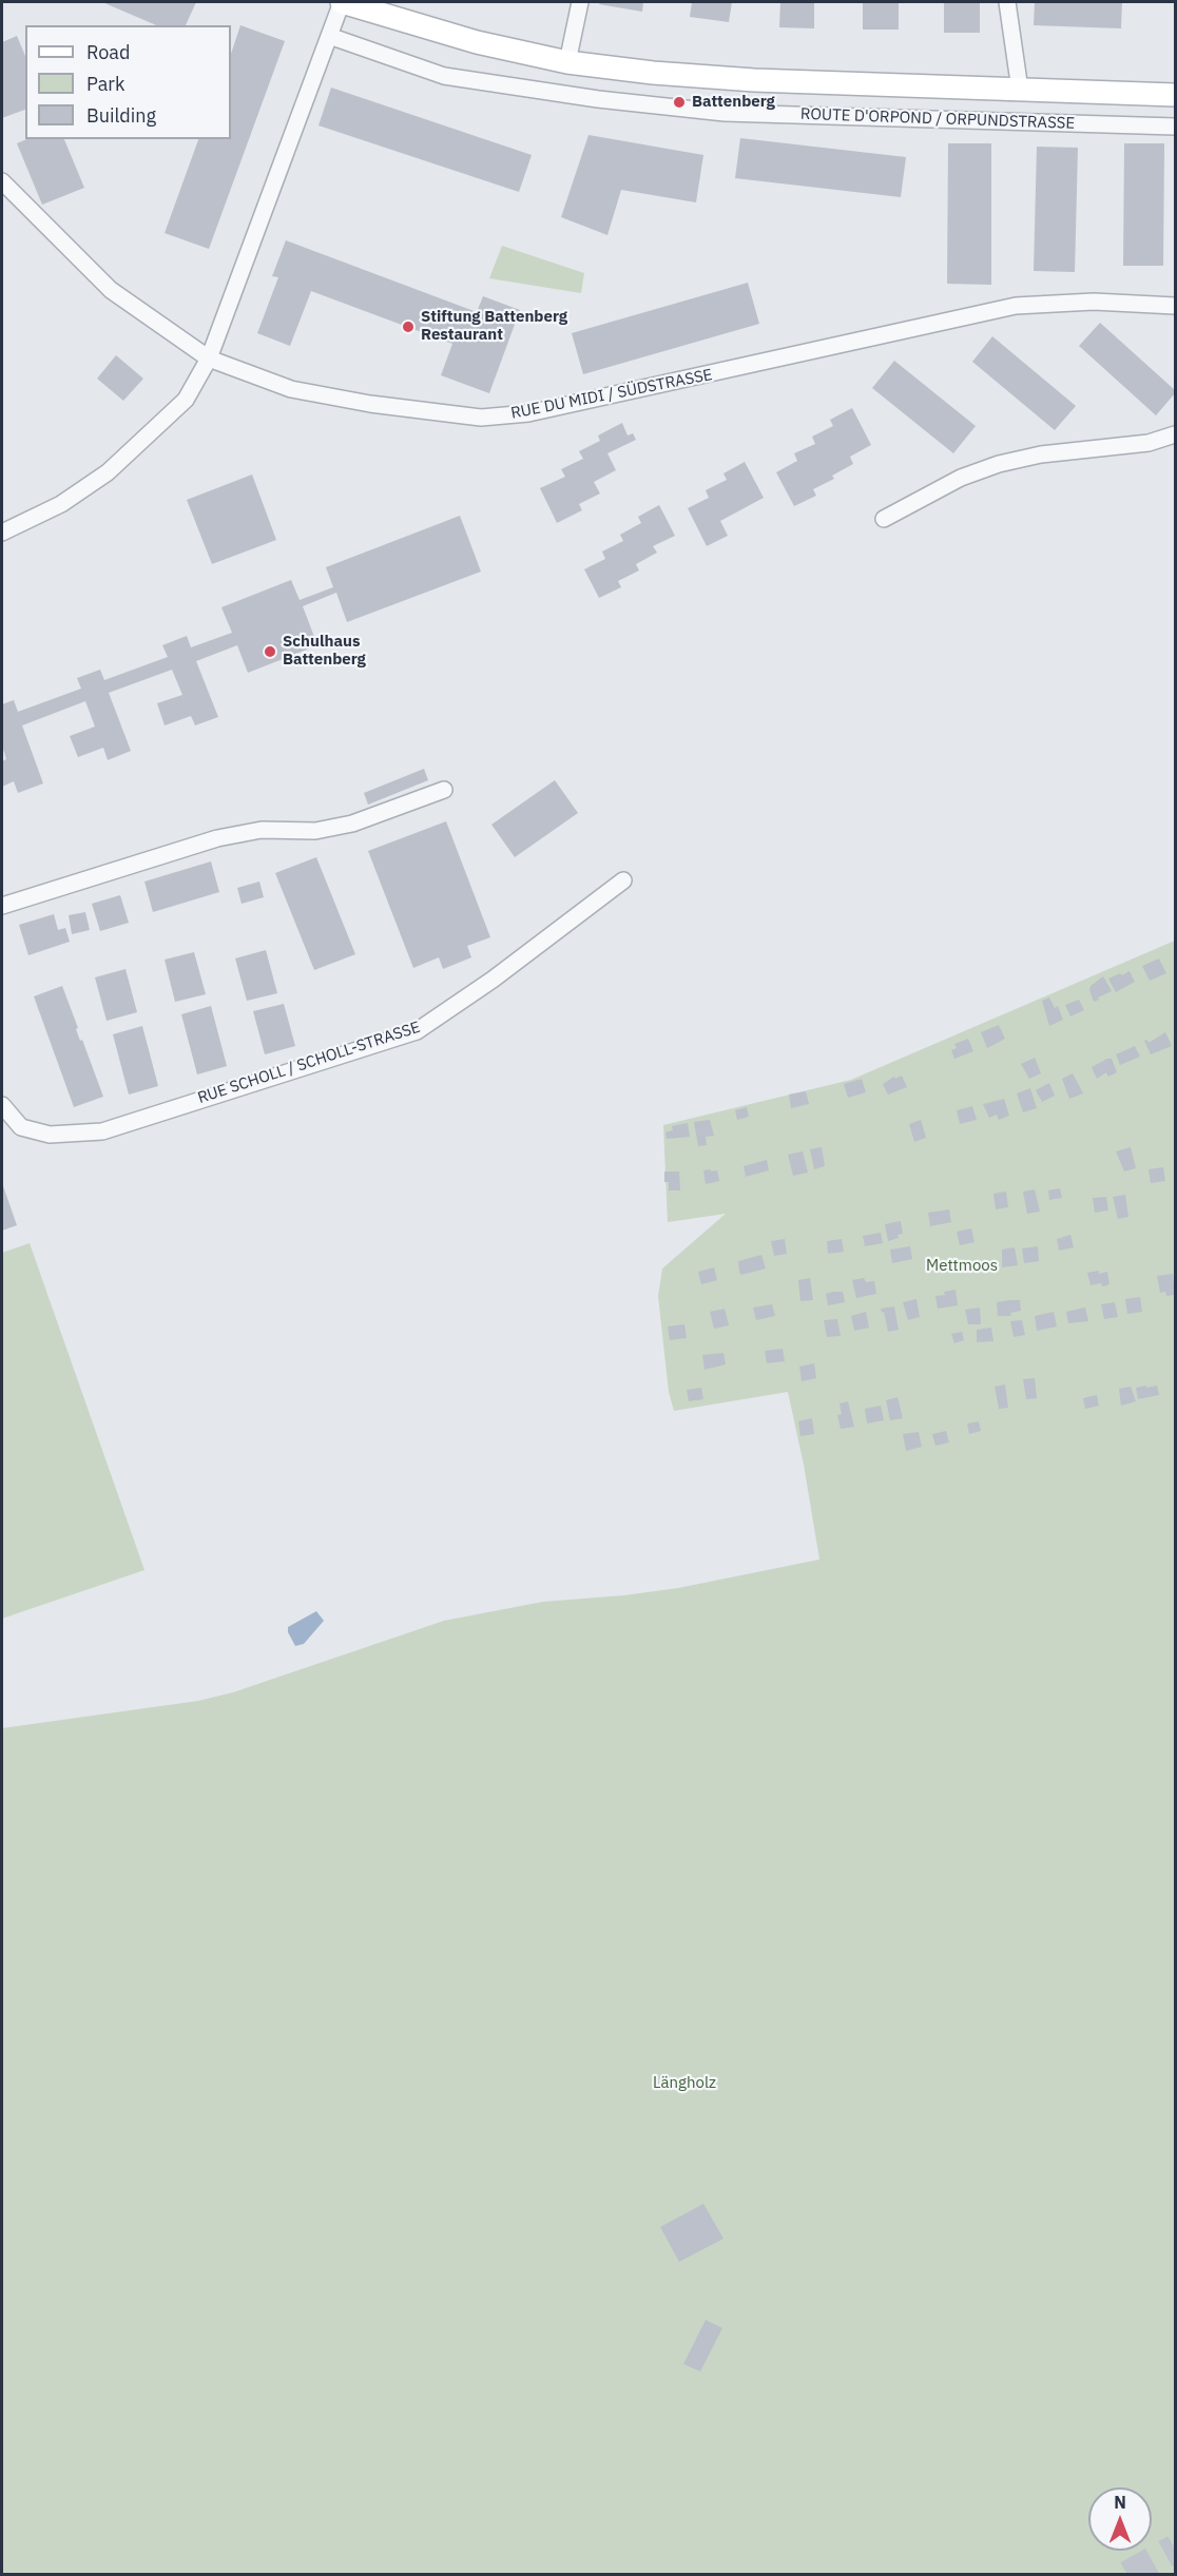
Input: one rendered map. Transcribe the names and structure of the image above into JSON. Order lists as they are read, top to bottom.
{
  "streets": {
    "main road": ["ROUTE D'ORPOND / ORPUNDSTRASSE"],
    "street": ["RUE DU MIDI / SÜDSTRASSE", "RUE SCHOLL / SCHOLL-STRASSE"]
  },
  "parks": ["Mettmoos", "Längholz"],
  "places": ["Battenberg", "Stiftung Battenberg Restaurant", "Schulhaus Battenberg"],
  "legend": ["Road", "Park", "Building"],
  "north": "top"
}
